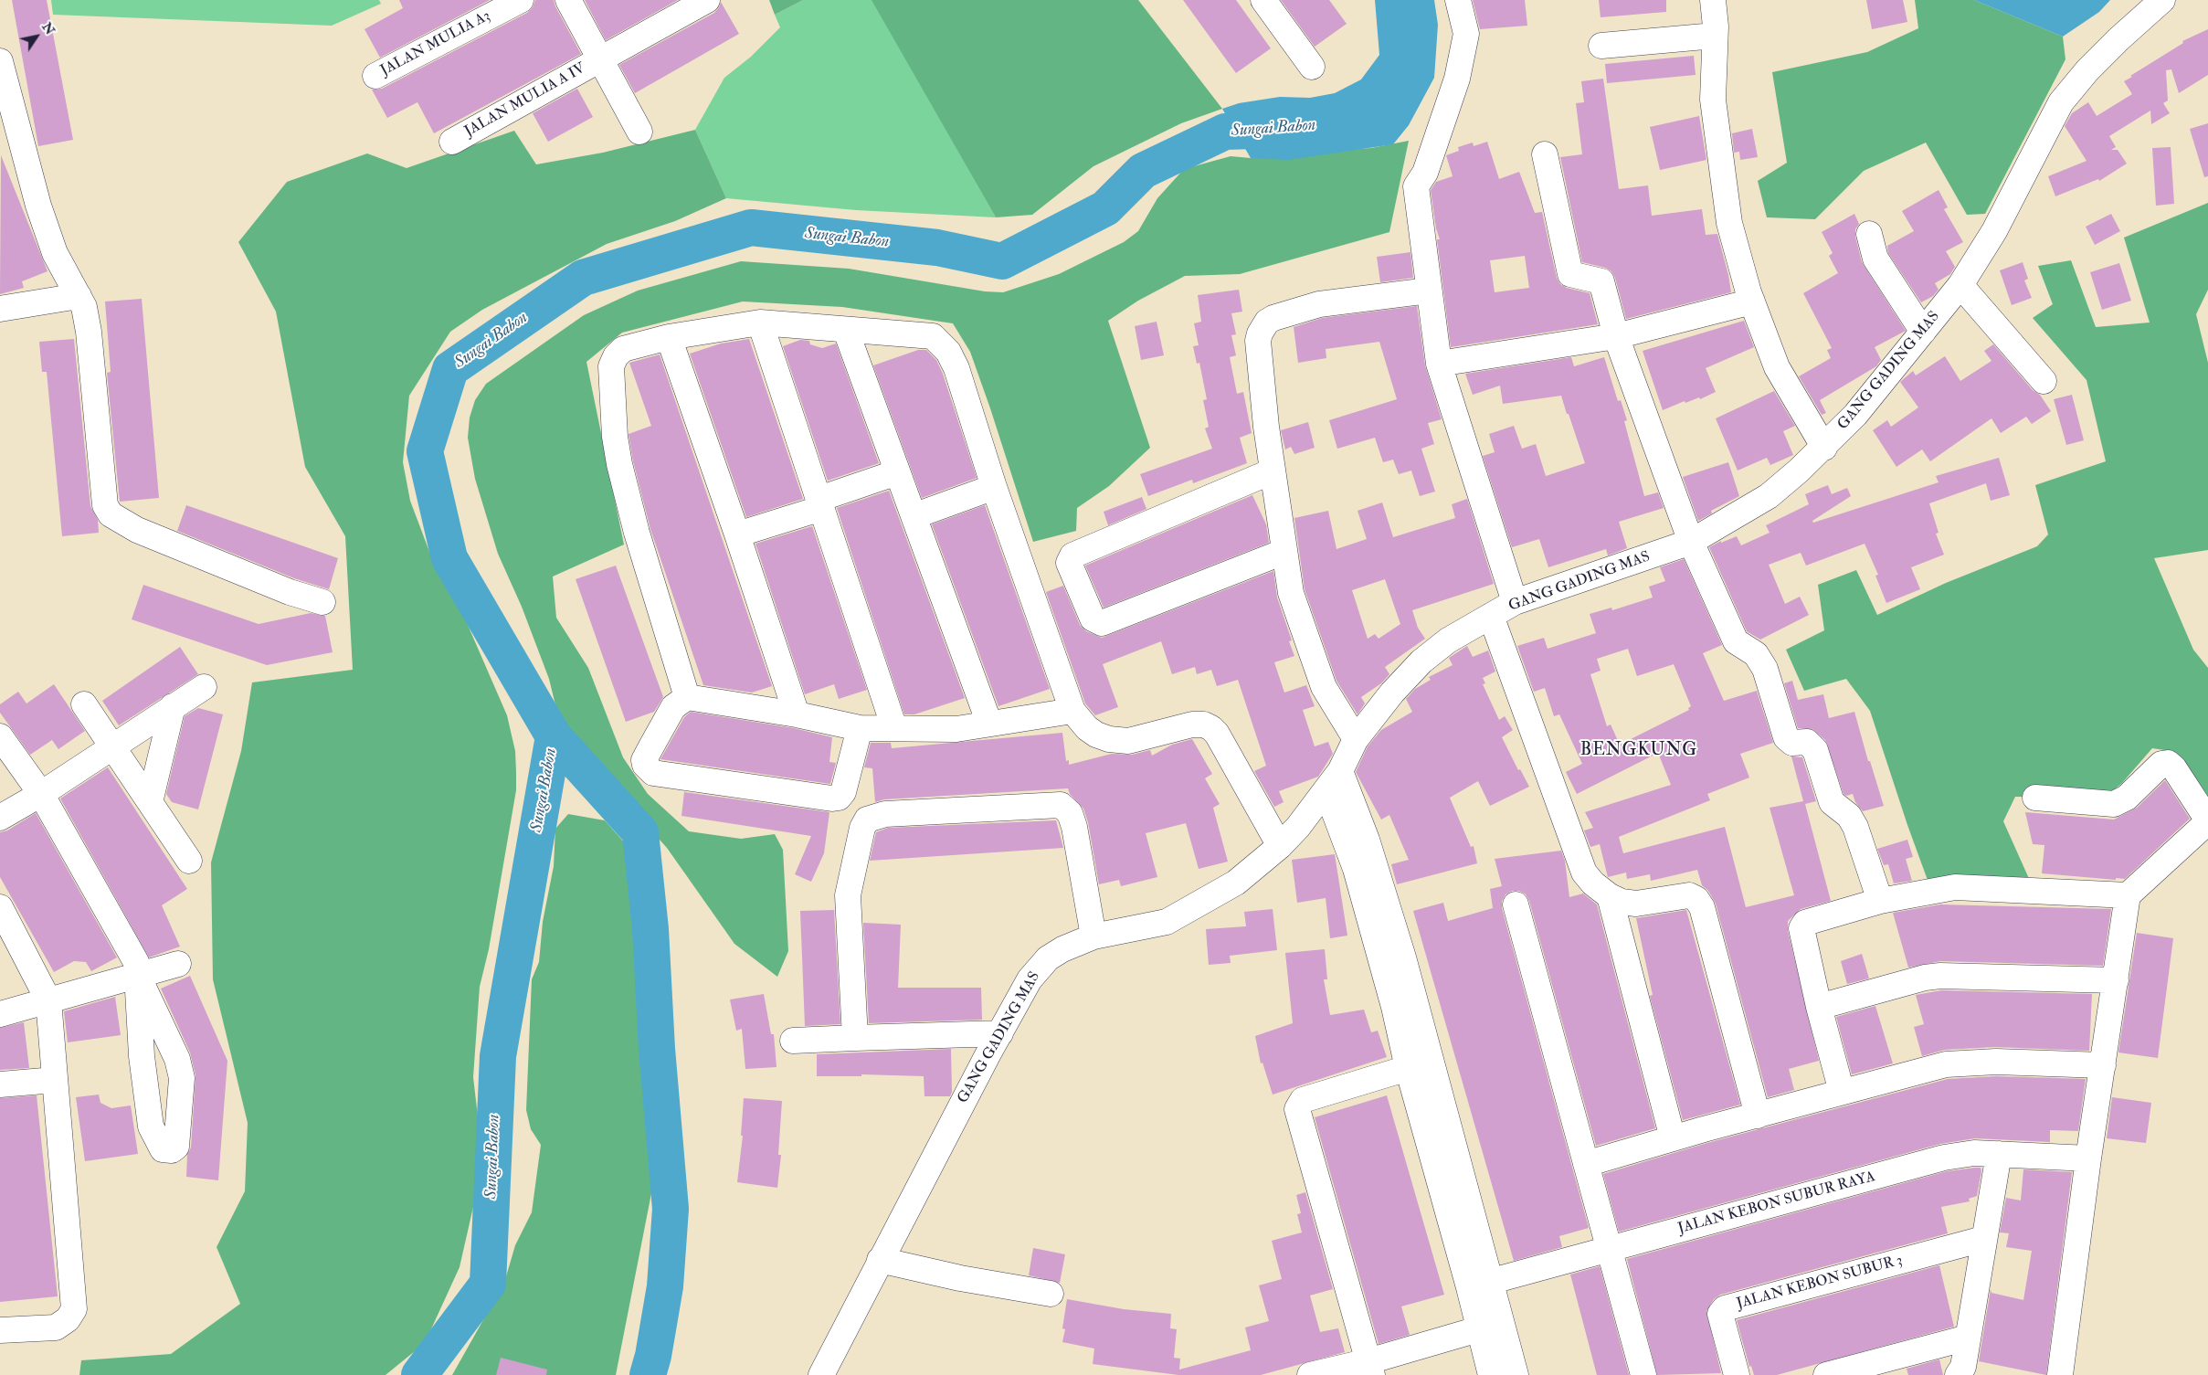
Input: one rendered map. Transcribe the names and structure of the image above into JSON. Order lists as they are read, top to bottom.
{
  "streets": {
    "street": [
      "JALAN MULIA A3",
      "JALAN MULIA A IV",
      "GANG GADING MAS",
      "JALAN KEBON SUBUR RAYA",
      "JALAN KEBON SUBUR 3"
    ]
  },
  "districts": ["BENGKUNG"],
  "water": ["Sungai Babon"],
  "north": "top right"
}
